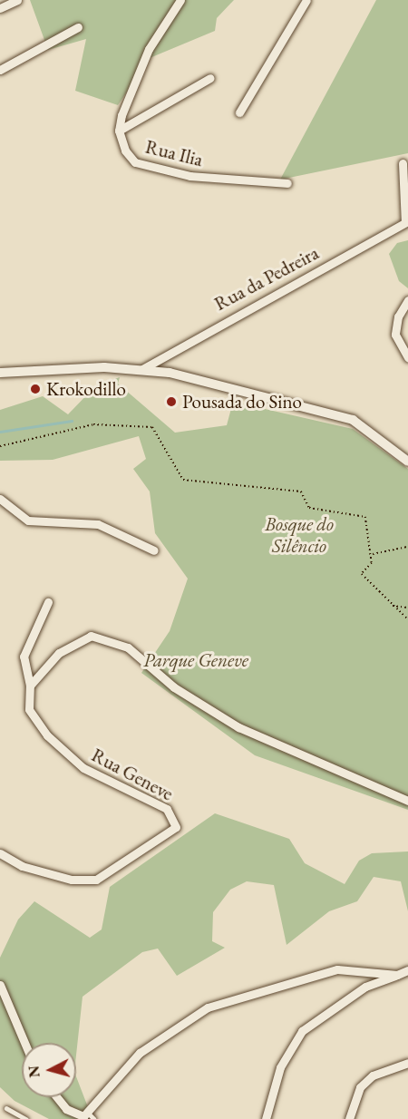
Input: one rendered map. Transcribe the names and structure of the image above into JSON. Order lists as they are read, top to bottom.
{
  "streets": {
    "street": ["Rua Ilia", "Rua da Pedreira", "Rua Geneve"]
  },
  "parks": ["Bosque do Silêncio", "Parque Geneve"],
  "places": ["Krokodillo", "Pousada do Sino"],
  "north": "left"
}
